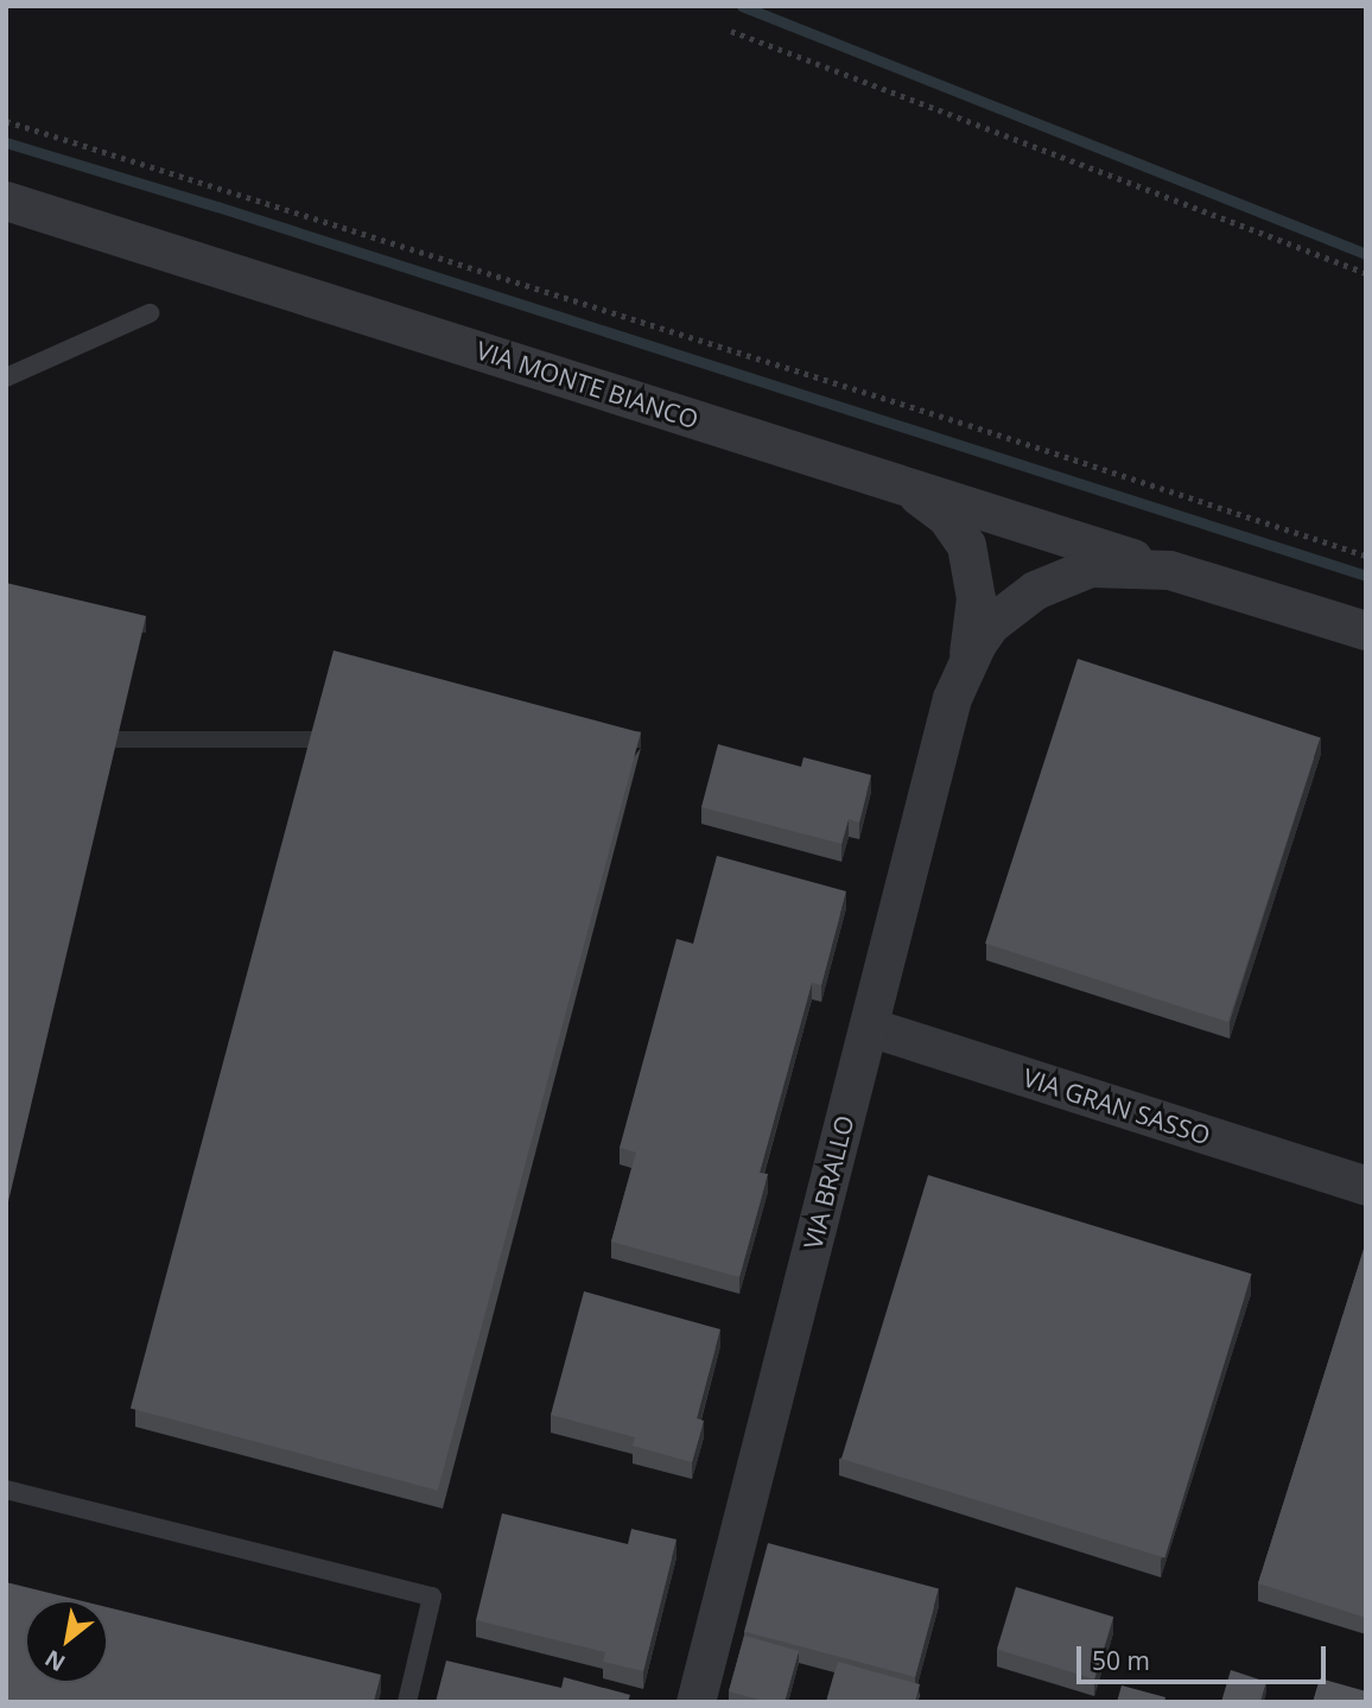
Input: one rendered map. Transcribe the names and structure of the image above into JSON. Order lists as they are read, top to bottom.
{
  "streets": {
    "street": ["VIA MONTE BIANCO", "VIA GRAN SASSO", "VIA BRALLO"]
  },
  "crossings": [
    ["VIA MONTE BIANCO", "VIA BRALLO"],
    ["VIA GRAN SASSO", "VIA BRALLO"]
  ],
  "scale_bar": "50 m",
  "north": "bottom left"
}
